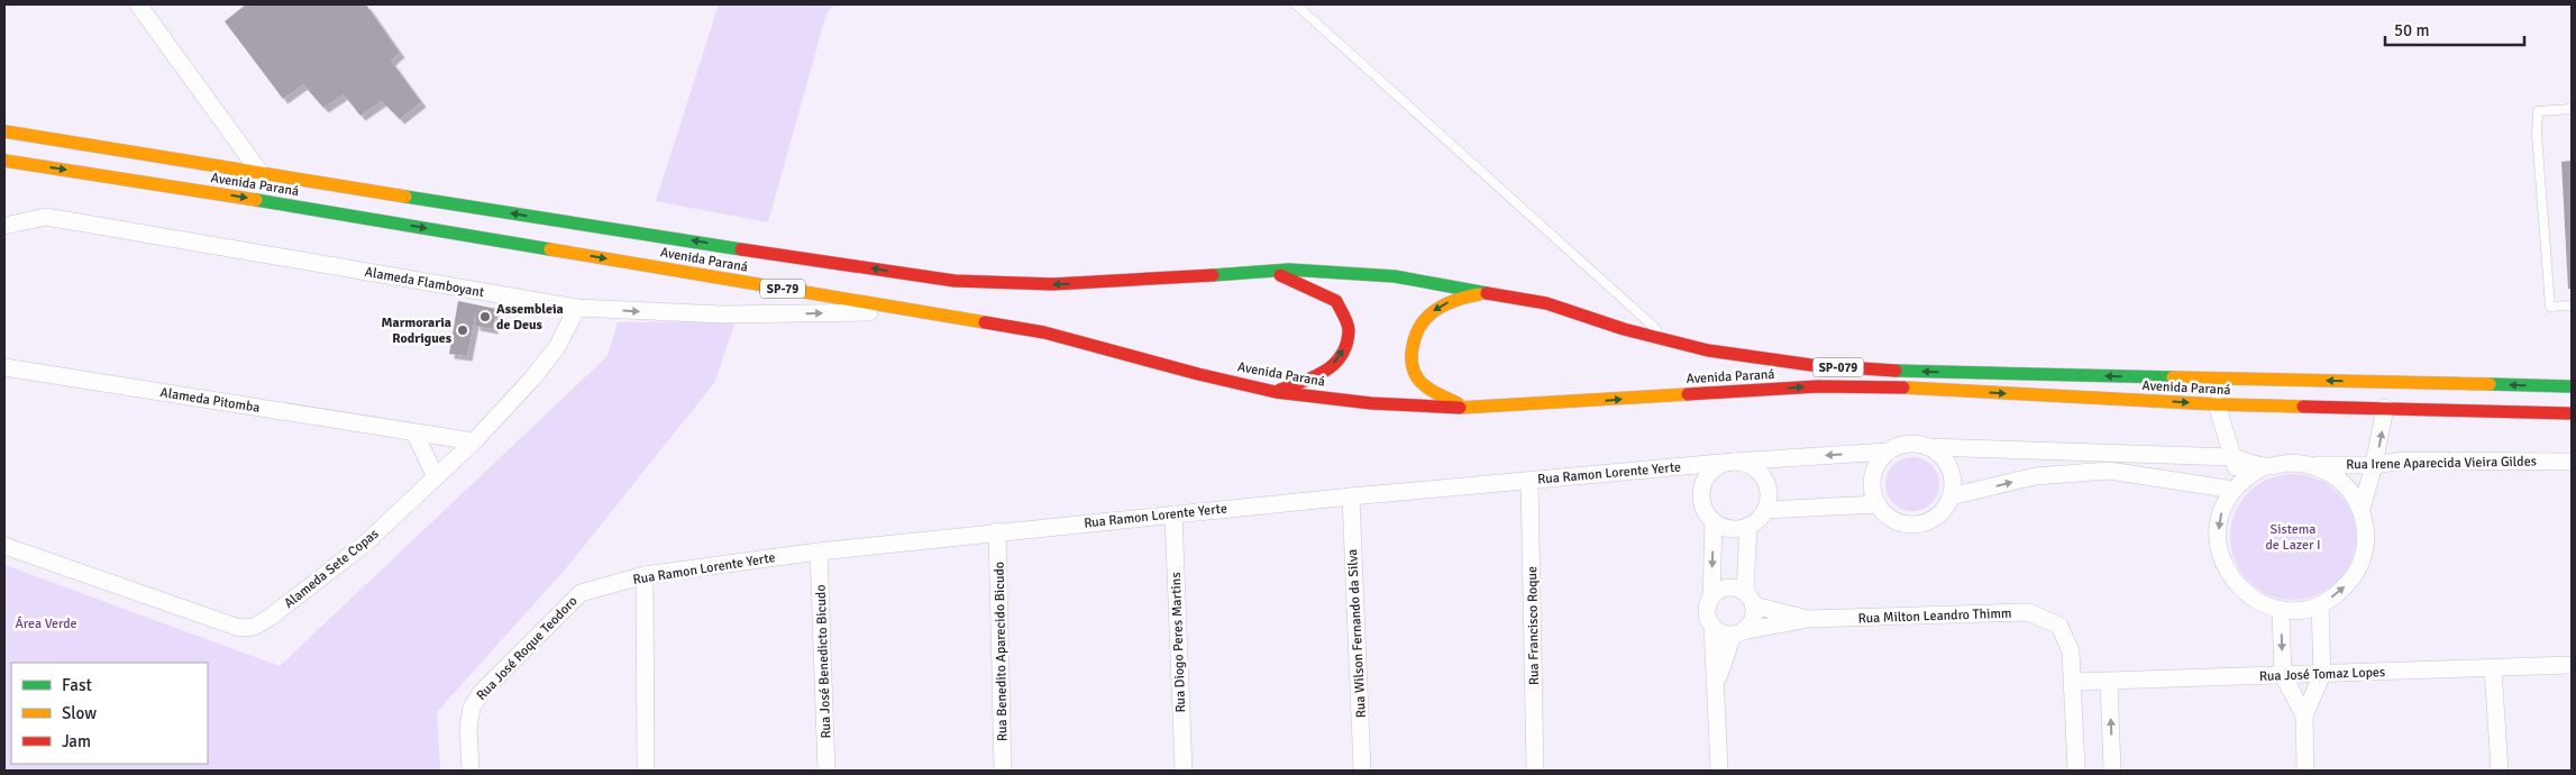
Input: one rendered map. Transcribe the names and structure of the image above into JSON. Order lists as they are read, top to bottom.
{
  "streets": {
    "main road": ["Avenida Paraná", "SP-79", "SP-079"],
    "street": [
      "Alameda Flamboyant",
      "Alameda Pitomba",
      "Rua Irene Aparecida Vieira Gildes",
      "Rua Ramon Lorente Yerte",
      "Alameda Sete Copas",
      "Rua Milton Leandro Thimm",
      "Rua Francisco Roque",
      "Rua Wilson Fernando da Silva",
      "Rua Diogo Peres Martins",
      "Rua José Roque Teodoro",
      "Rua Benedito Aparecido Bicudo",
      "Rua José Benedicto Bicudo",
      "Rua José Tomaz Lopes"
    ]
  },
  "crossings": [
    ["Avenida Paraná", "Alameda Flamboyant"],
    ["Alameda Flamboyant", "Alameda Sete Copas"],
    ["Alameda Pitomba", "Alameda Sete Copas"],
    ["Rua Ramon Lorente Yerte", "Rua Francisco Roque"],
    ["Rua Ramon Lorente Yerte", "Rua Wilson Fernando da Silva"],
    ["Rua Ramon Lorente Yerte", "Rua Diogo Peres Martins"],
    ["Rua Ramon Lorente Yerte", "Rua José Roque Teodoro"],
    ["Rua Ramon Lorente Yerte", "Rua Benedito Aparecido Bicudo"],
    ["Rua Ramon Lorente Yerte", "Rua José Benedicto Bicudo"],
    ["Rua Milton Leandro Thimm", "Rua José Tomaz Lopes"]
  ],
  "one_way": ["Alameda Flamboyant"],
  "parks": ["Sistema de Lazer I", "Área Verde"],
  "places": ["Assembleia de Deus", "Marmoraria Rodrigues"],
  "legend": ["Fast", "Slow", "Jam"],
  "scale_bar": "50 m"
}
